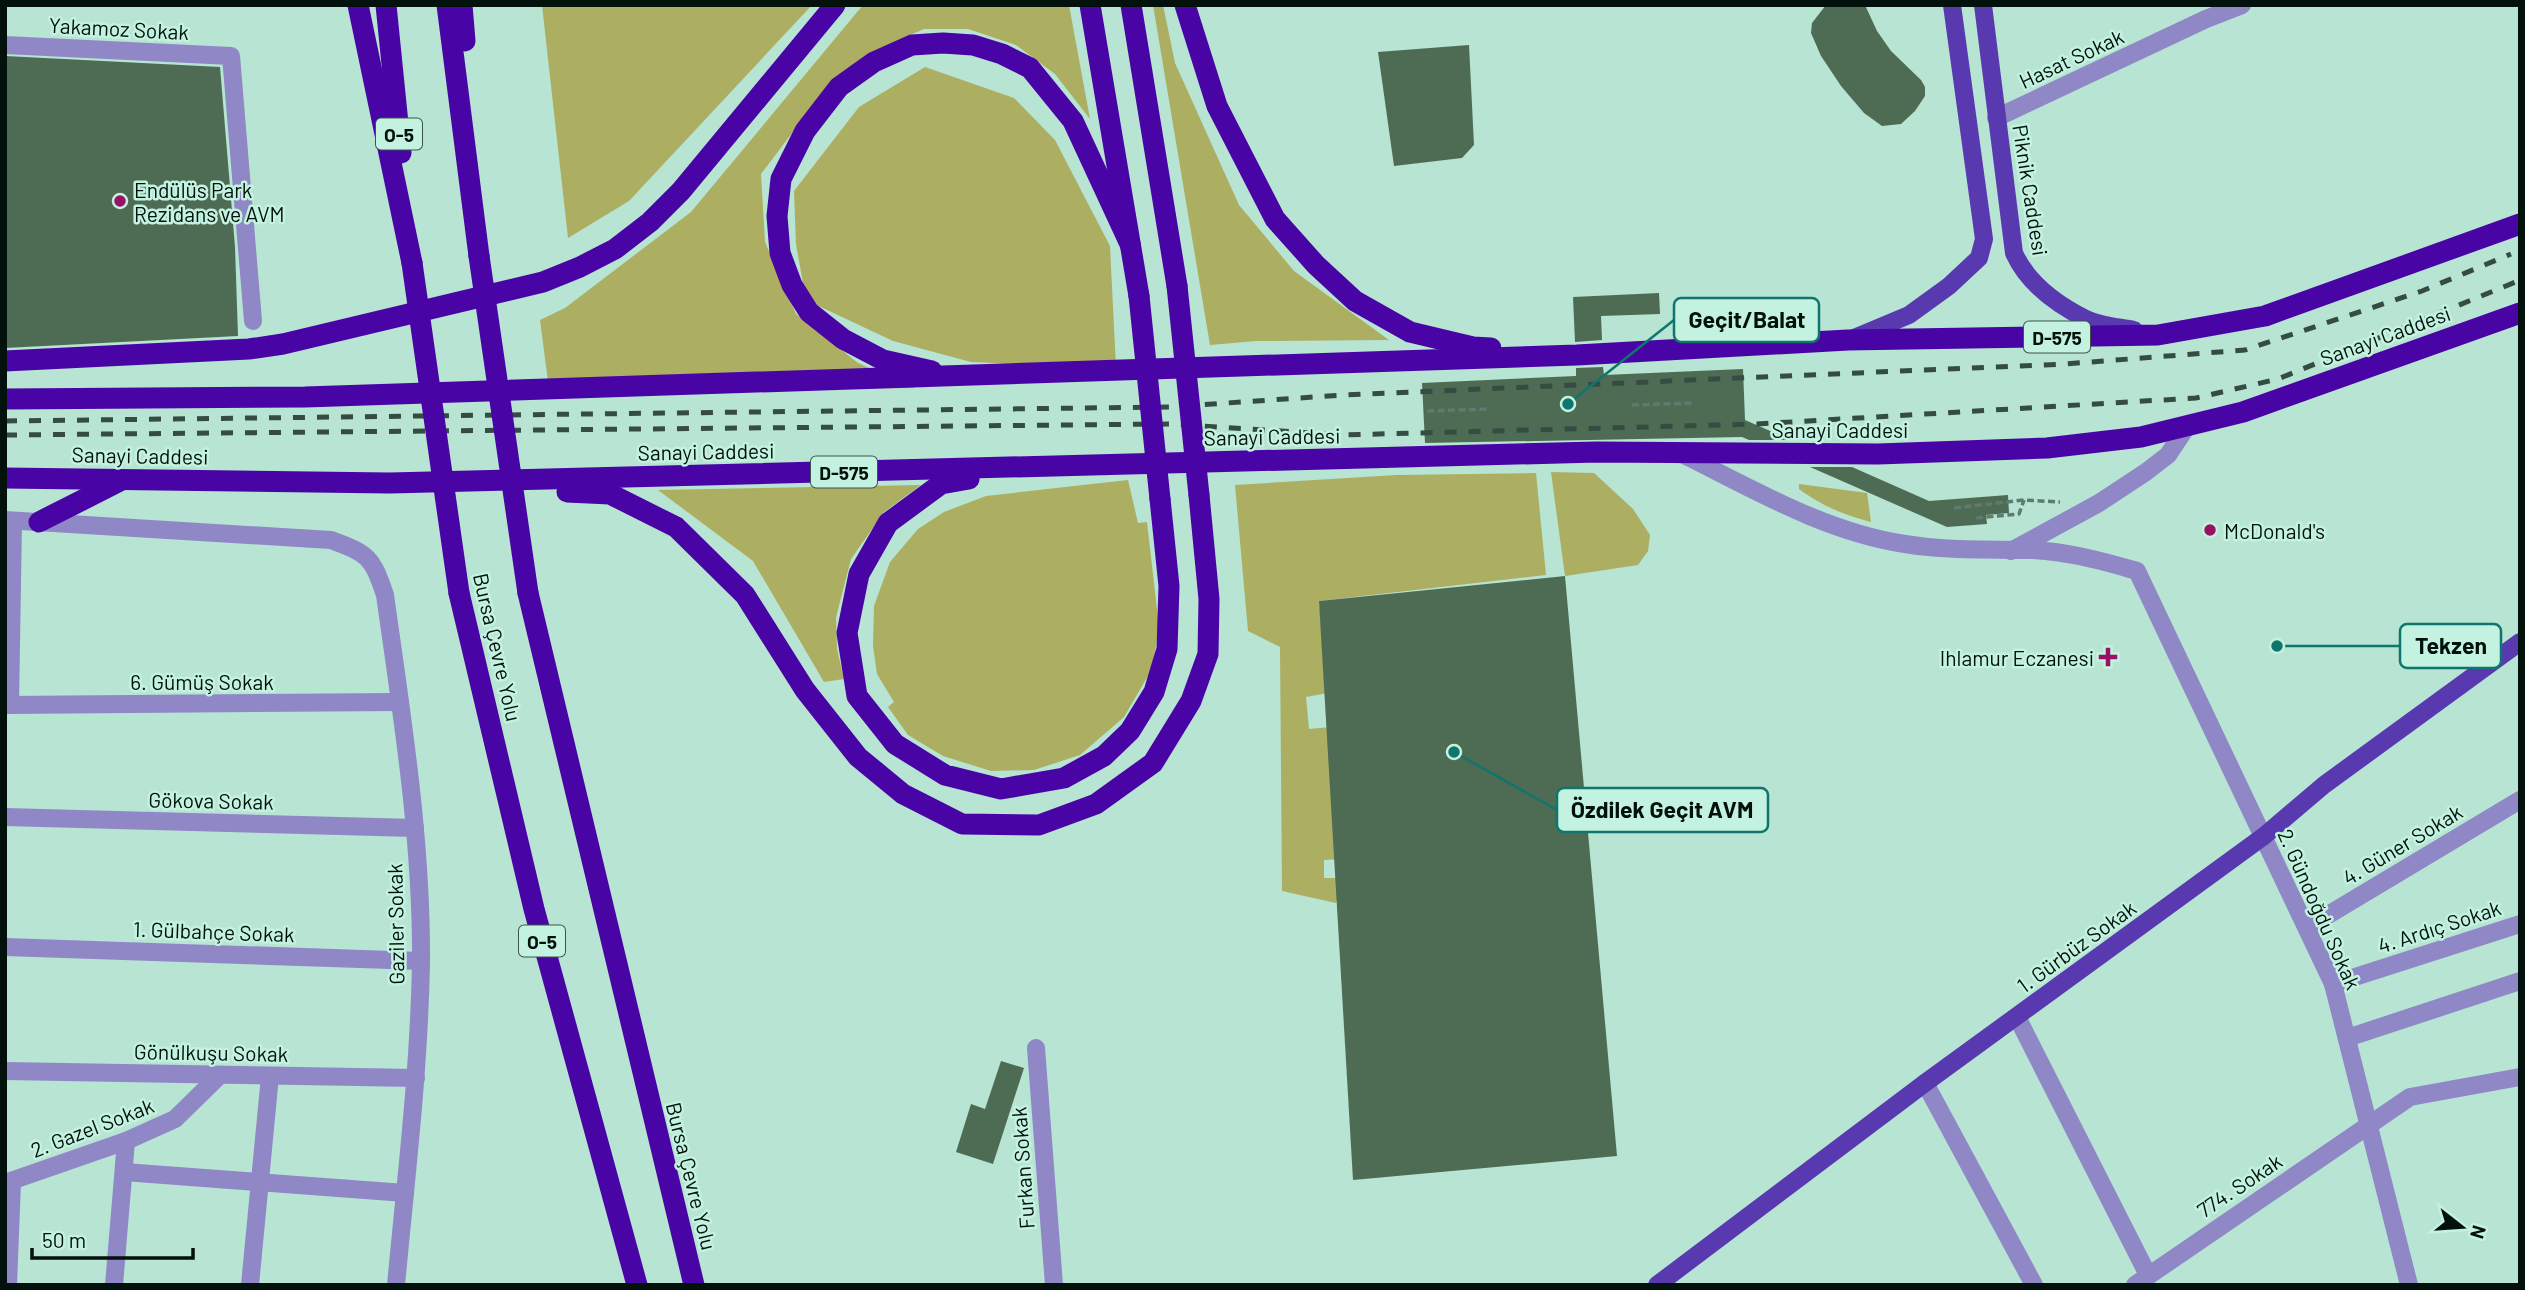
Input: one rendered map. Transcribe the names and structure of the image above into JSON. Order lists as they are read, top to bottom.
{
  "streets": {
    "highway": [
      "O-5",
      "Sanayi Caddesi",
      "D-575",
      "Bursa Çevre Yolu"
    ],
    "main road": ["Piknik Caddesi", "1. Gürbüz Sokak"],
    "street": [
      "Yakamoz Sokak",
      "Hasat Sokak",
      "6. Gümüş Sokak",
      "Gökova Sokak",
      "4. Güner Sokak",
      "2. Gündoğdu Sokak",
      "Gaziler Sokak",
      "4. Ardıç Sokak",
      "1. Gülbahçe Sokak",
      "Gönülkuşu Sokak",
      "2. Gazel Sokak",
      "Furkan Sokak",
      "774. Sokak"
    ]
  },
  "crossings": [
    ["Hasat Sokak", "Piknik Caddesi"],
    ["Piknik Caddesi", "D-575"],
    ["6. Gümüş Sokak", "Gaziler Sokak"],
    ["Gökova Sokak", "Gaziler Sokak"],
    ["4. Güner Sokak", "2. Gündoğdu Sokak"],
    ["2. Gündoğdu Sokak", "4. Ardıç Sokak"],
    ["2. Gündoğdu Sokak", "1. Gürbüz Sokak"],
    ["2. Gündoğdu Sokak", "774. Sokak"],
    ["Gaziler Sokak", "1. Gülbahçe Sokak"],
    ["Gaziler Sokak", "Gönülkuşu Sokak"],
    ["Gönülkuşu Sokak", "2. Gazel Sokak"]
  ],
  "places": {
    "other": [
      "Endülüs Park Rezidans ve AVM",
      "Geçit/Balat",
      "McDonald's",
      "Tekzen",
      "Özdilek Geçit AVM"
    ],
    "health": ["Ihlamur Eczanesi"]
  },
  "scale_bar": "50 m",
  "north": "right"
}
